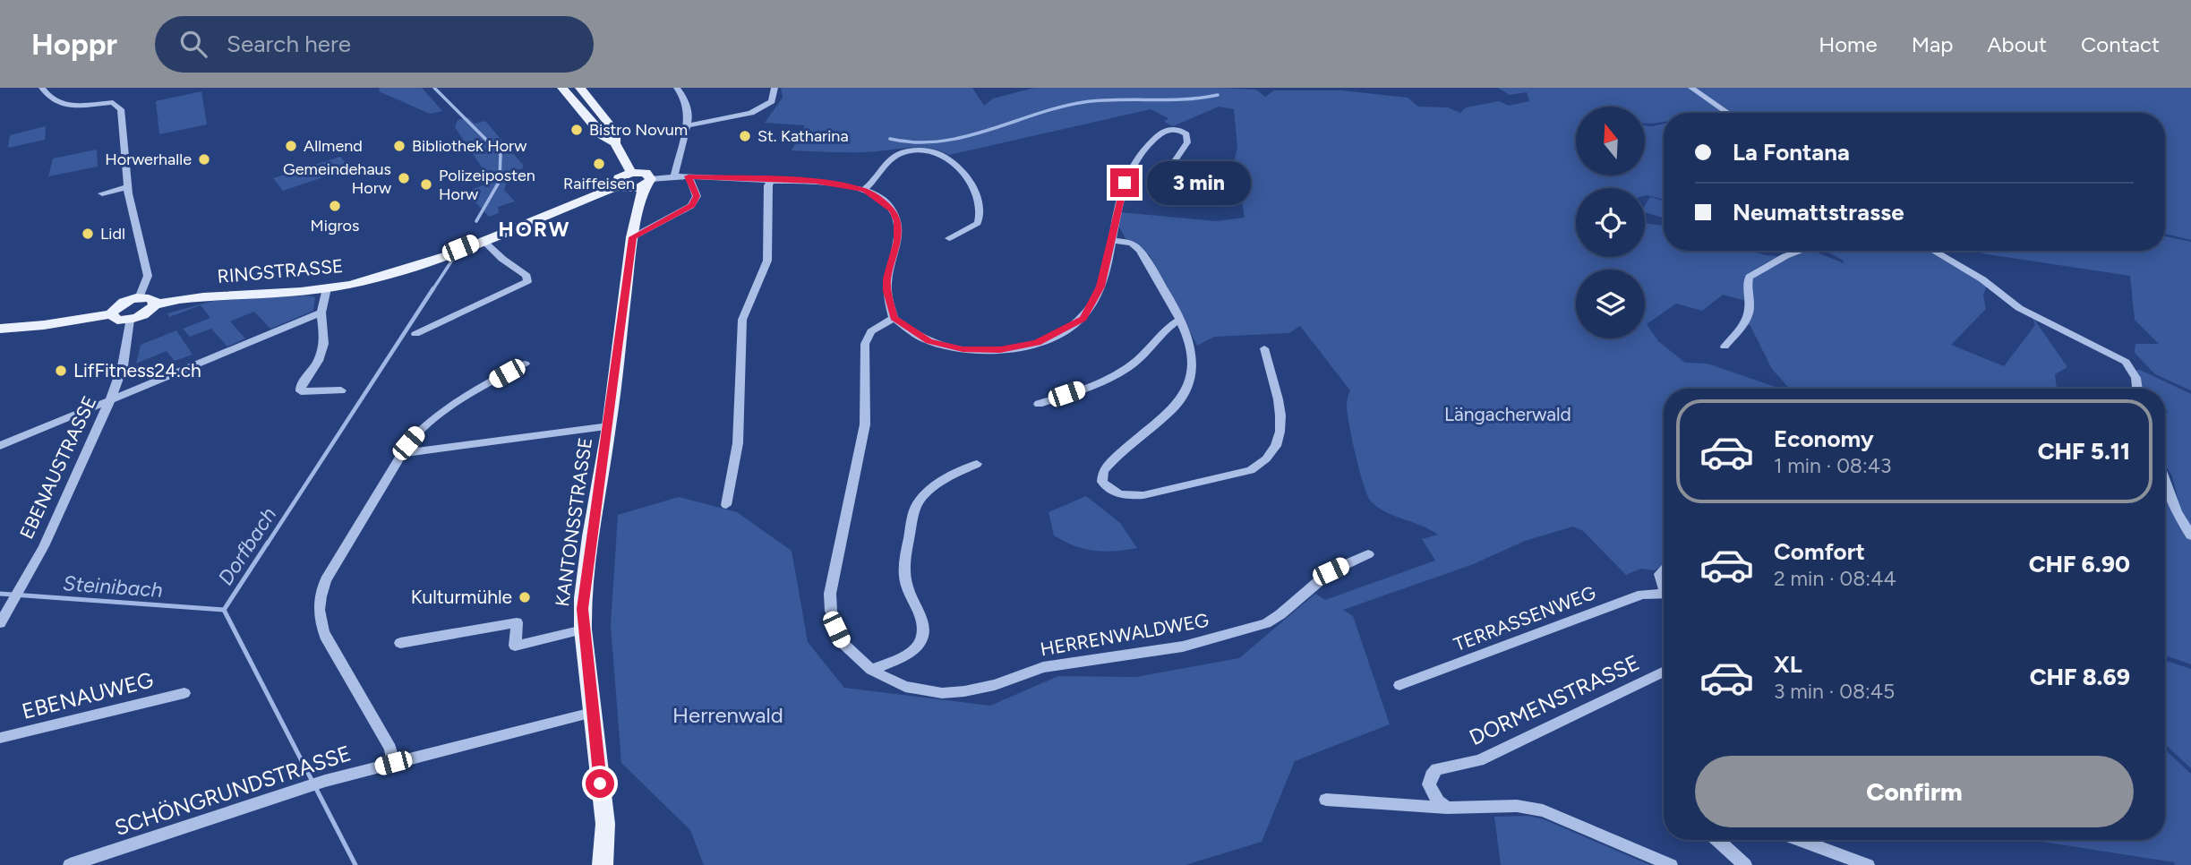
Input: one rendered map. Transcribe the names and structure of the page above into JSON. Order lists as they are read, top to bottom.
{
  "streets": {
    "main road": ["RINGSTRASSE", "KANTONSSTRASSE"],
    "street": [
      "EBENAUSTRASSE",
      "TERRASSENWEG",
      "HERRENWALDWEG",
      "EBENAUWEG",
      "DORMENSTRASSE",
      "SCHÖNGRUNDSTRASSE"
    ]
  },
  "crossings": [
    ["KANTONSSTRASSE", "SCHÖNGRUNDSTRASSE"]
  ],
  "districts": ["HORW"],
  "water": ["Dorfbach", "Steinibach"],
  "parks": ["Längacherwald", "Herrenwald"],
  "places": [
    "Bistro Novum",
    "St. Katharina",
    "Allmend",
    "Bibliothek Horw",
    "Horwerhalle",
    "Raiffeisen",
    "Gemeindehaus Horw",
    "Polizeiposten Horw",
    "Migros",
    "Lidl",
    "LifFitness24.ch",
    "Kulturmühle"
  ],
  "north": "top",
  "page": {
    "header": "Hoppr",
    "search": "Search here",
    "nav": [
      "Home",
      "Map",
      "About",
      "Contact"
    ],
    "banner": ["La Fontana", "Neumattstrasse"],
    "bubble": "3 min",
    "list": [
      {
        "name": "Economy",
        "note": "1 min · 08:43",
        "value": "CHF 5.11"
      },
      {
        "name": "Comfort",
        "note": "2 min · 08:44",
        "value": "CHF 6.90"
      },
      {
        "name": "XL",
        "note": "3 min · 08:45",
        "value": "CHF 8.69"
      }
    ],
    "buttons": "Confirm"
  }
}
